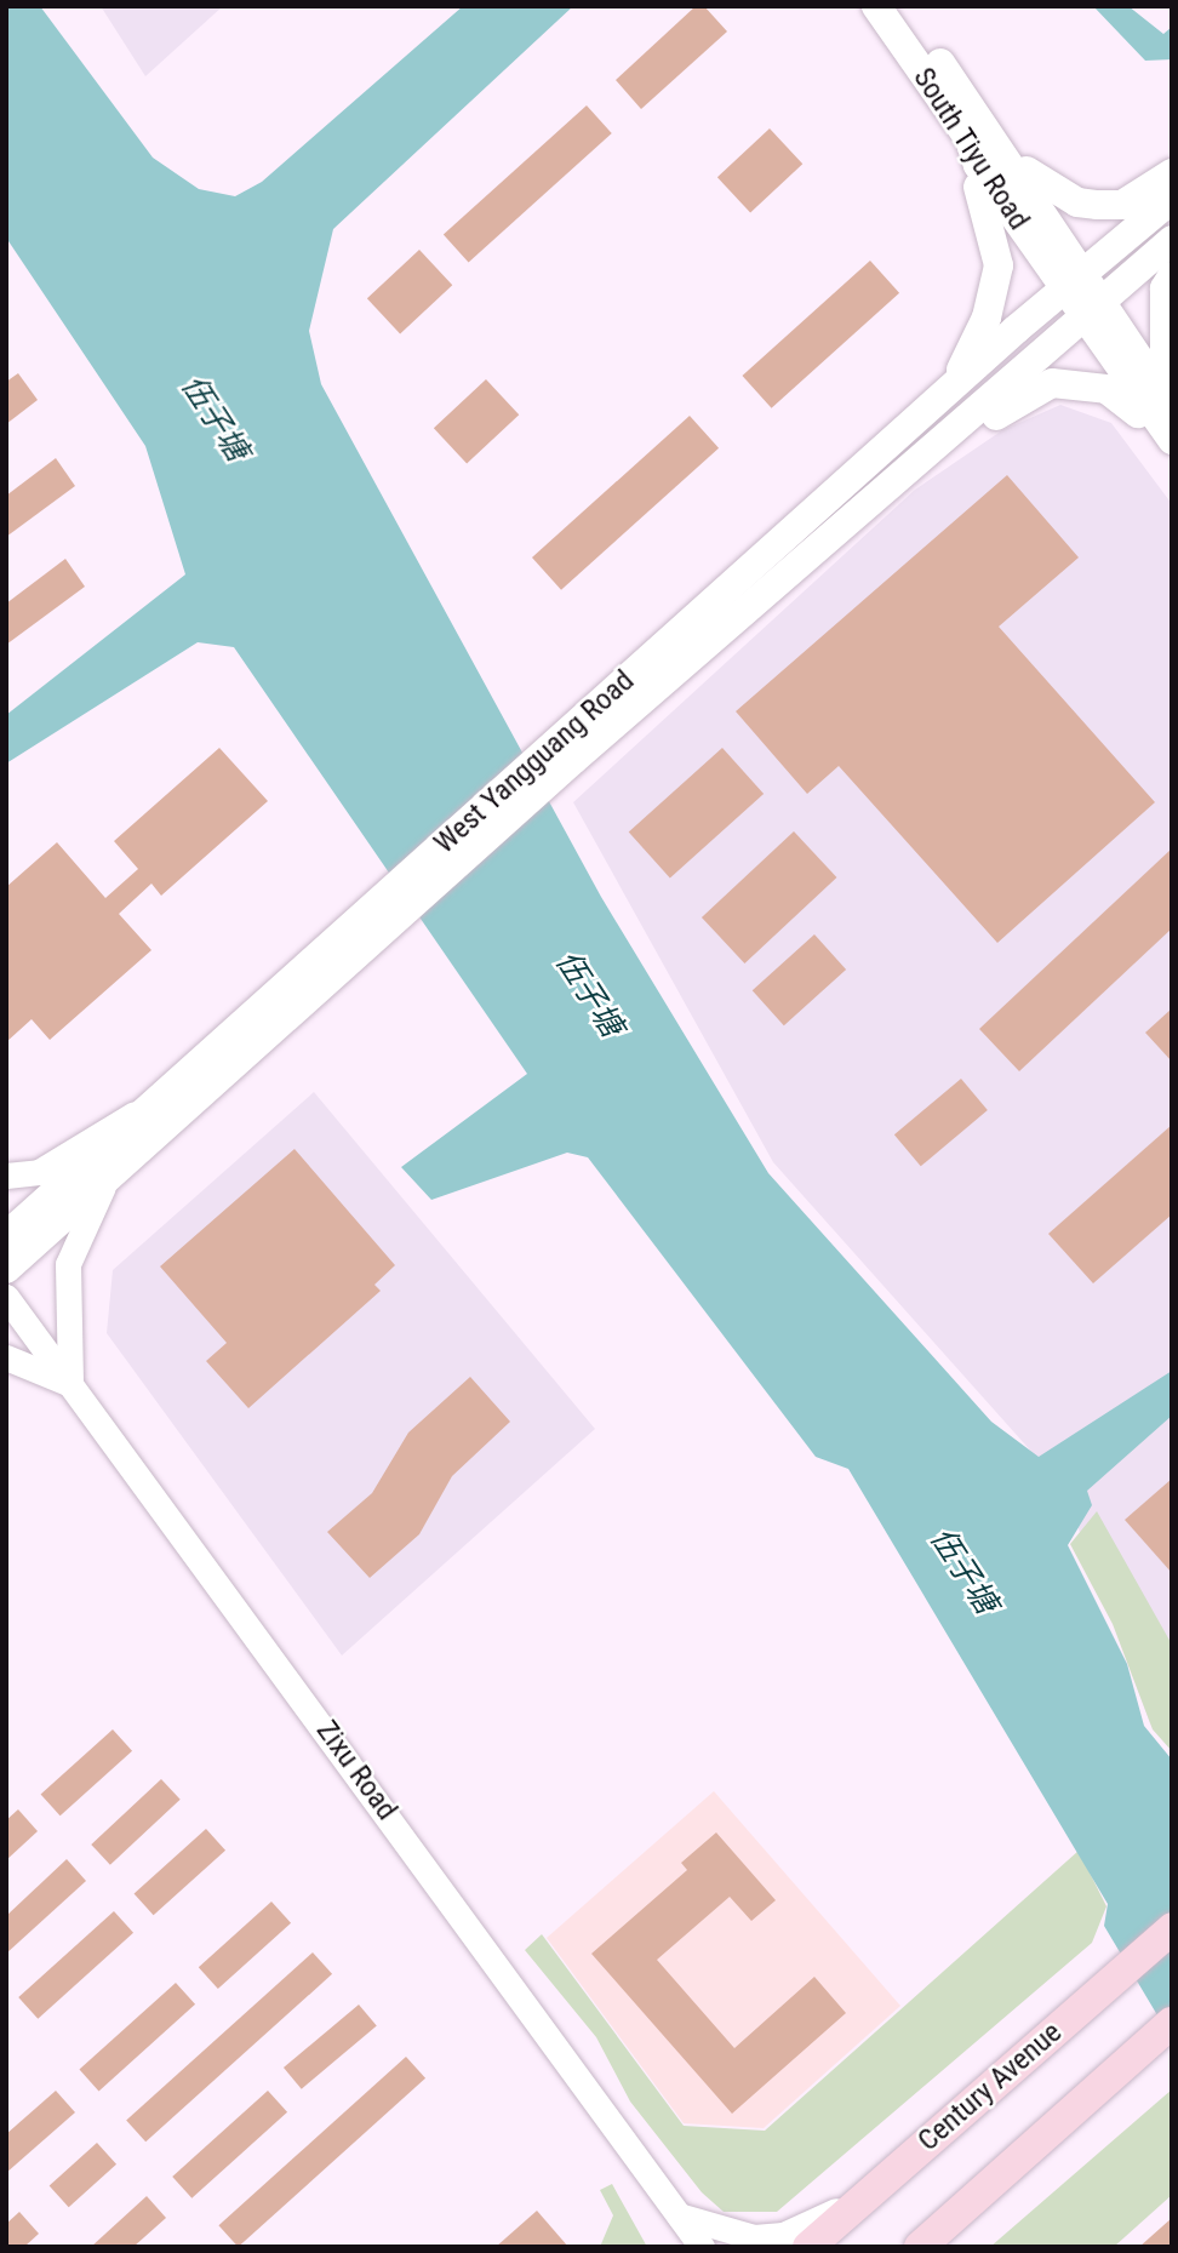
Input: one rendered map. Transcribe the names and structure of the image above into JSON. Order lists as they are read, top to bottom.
{
  "streets": {
    "main road": ["South Tiyu Road", "West Yangguang Road", "Century Avenue"],
    "street": ["Zixu Road"]
  },
  "crossings": [
    ["South Tiyu Road", "West Yangguang Road"]
  ],
  "water": ["伍子塘"]
}
